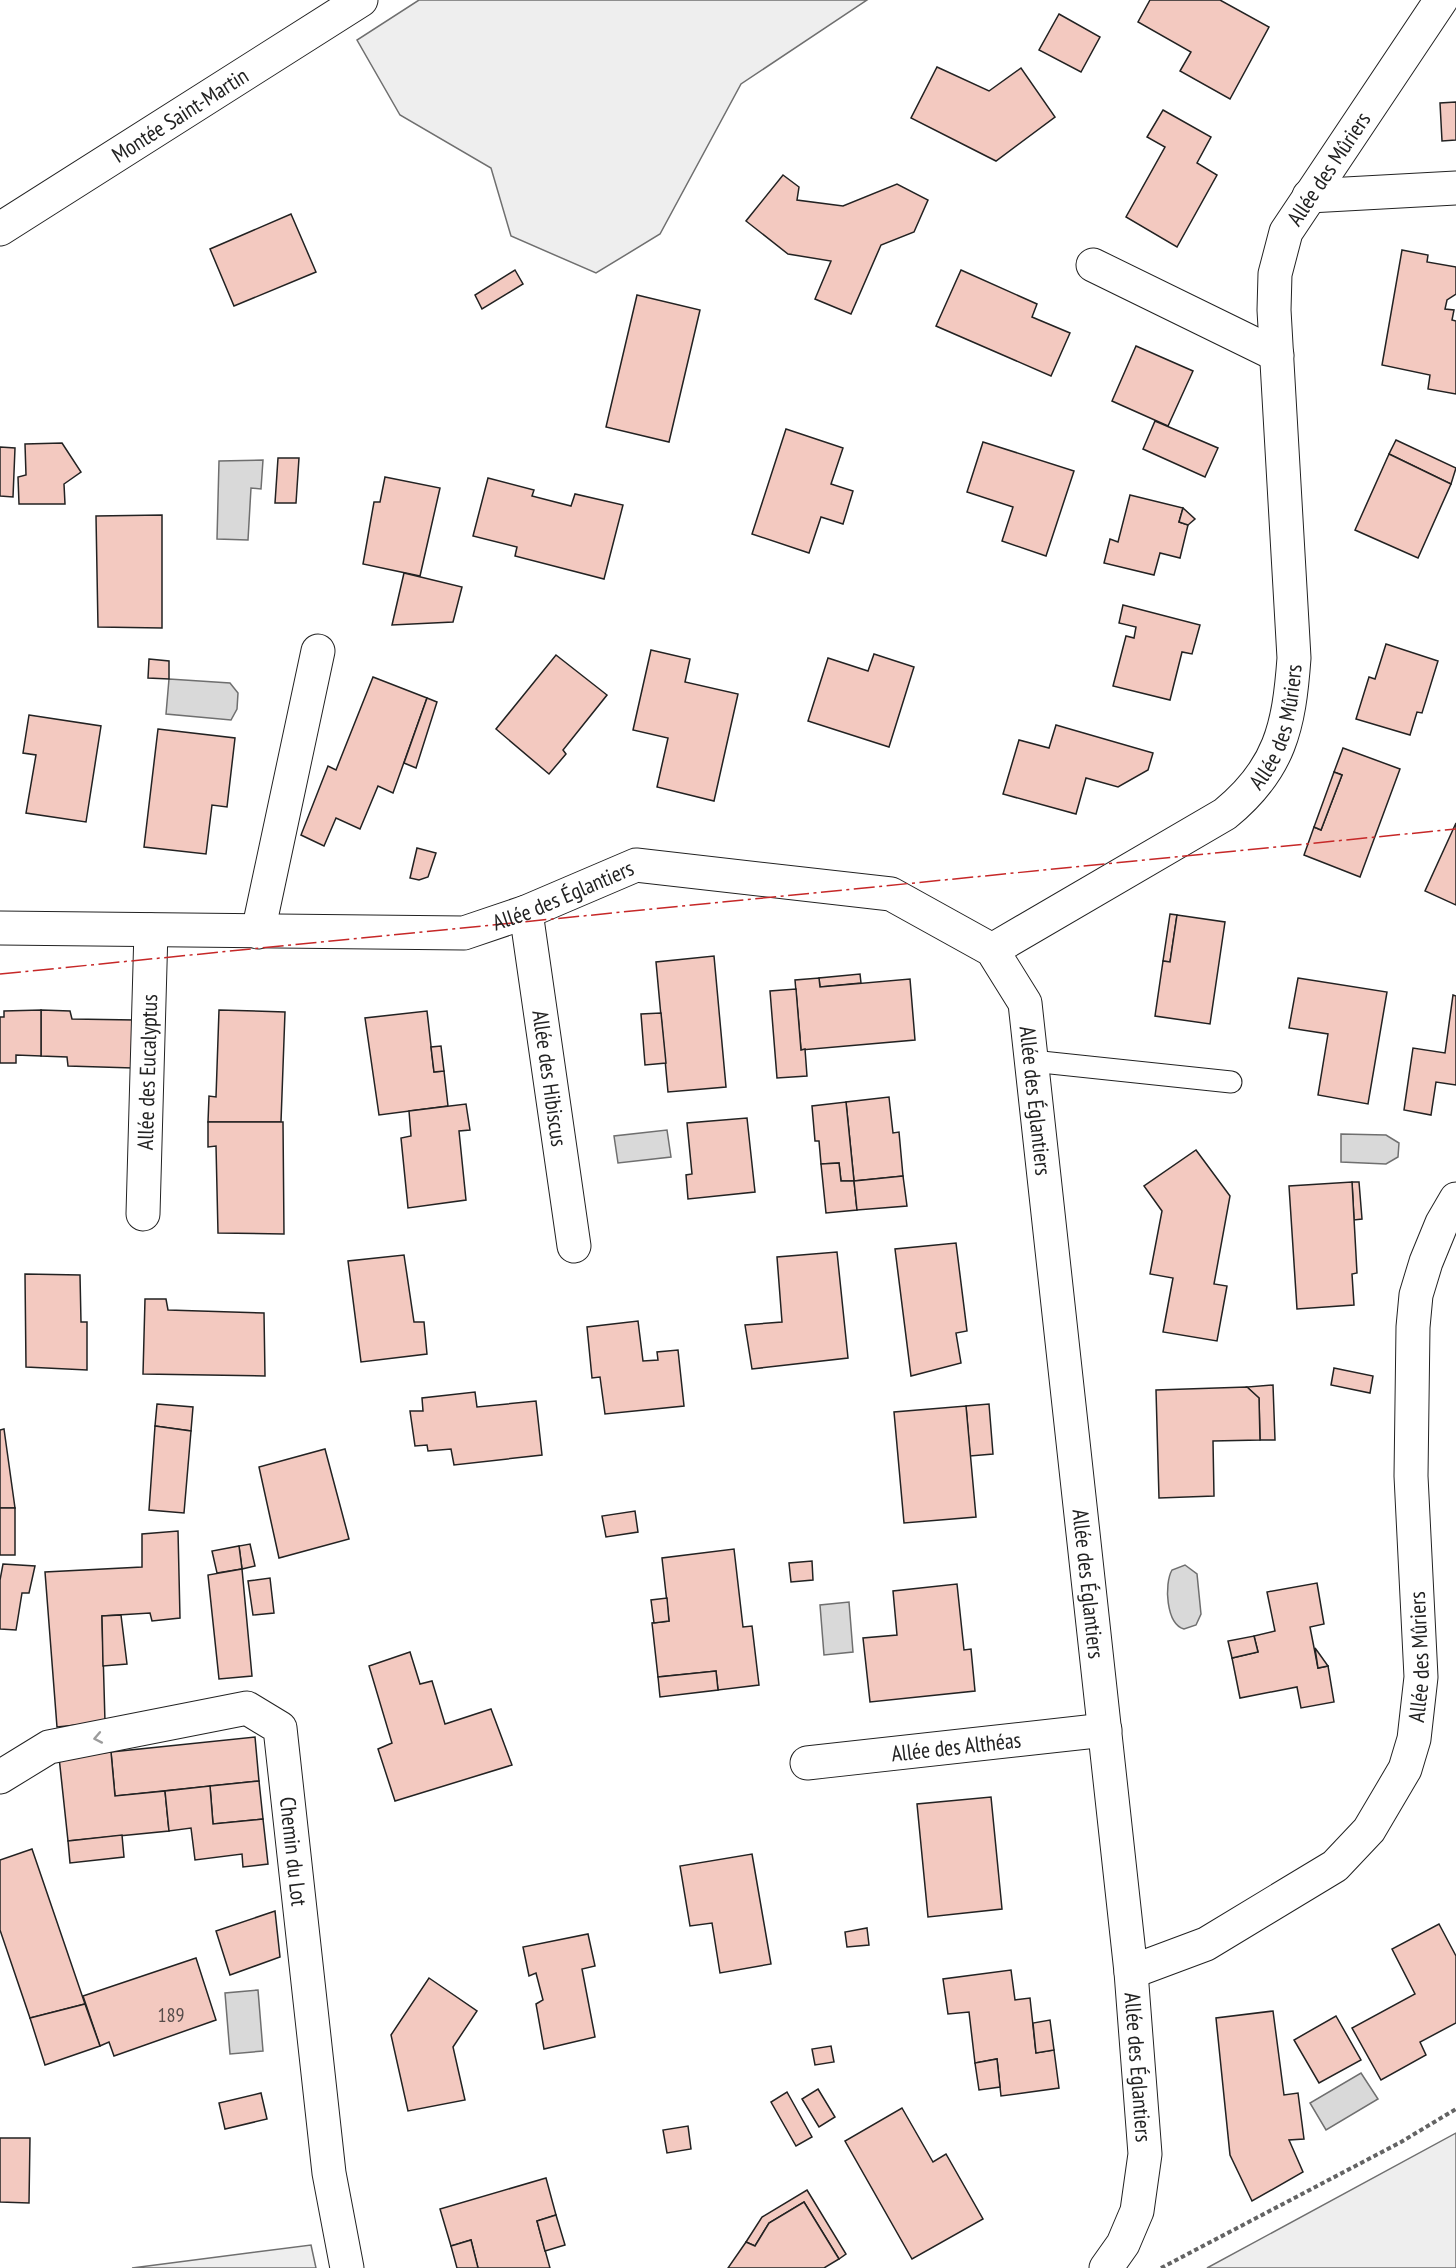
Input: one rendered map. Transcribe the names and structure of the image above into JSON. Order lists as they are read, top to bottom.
{
  "streets": {
    "street": [
      "Montée Saint-Martin",
      "Allée des Mûriers",
      "Allée des Églantiers",
      "Allée des Eucalyptus",
      "Allée des Hibiscus",
      "Allée des Althéas",
      "Chemin du Lot"
    ]
  },
  "crossings": [
    ["Allée des Mûriers", "Allée des Églantiers"],
    ["Allée des Églantiers", "Allée des Eucalyptus"],
    ["Allée des Églantiers", "Allée des Hibiscus"],
    ["Allée des Églantiers", "Allée des Althéas"]
  ],
  "house_numbers": ["189"]
}
